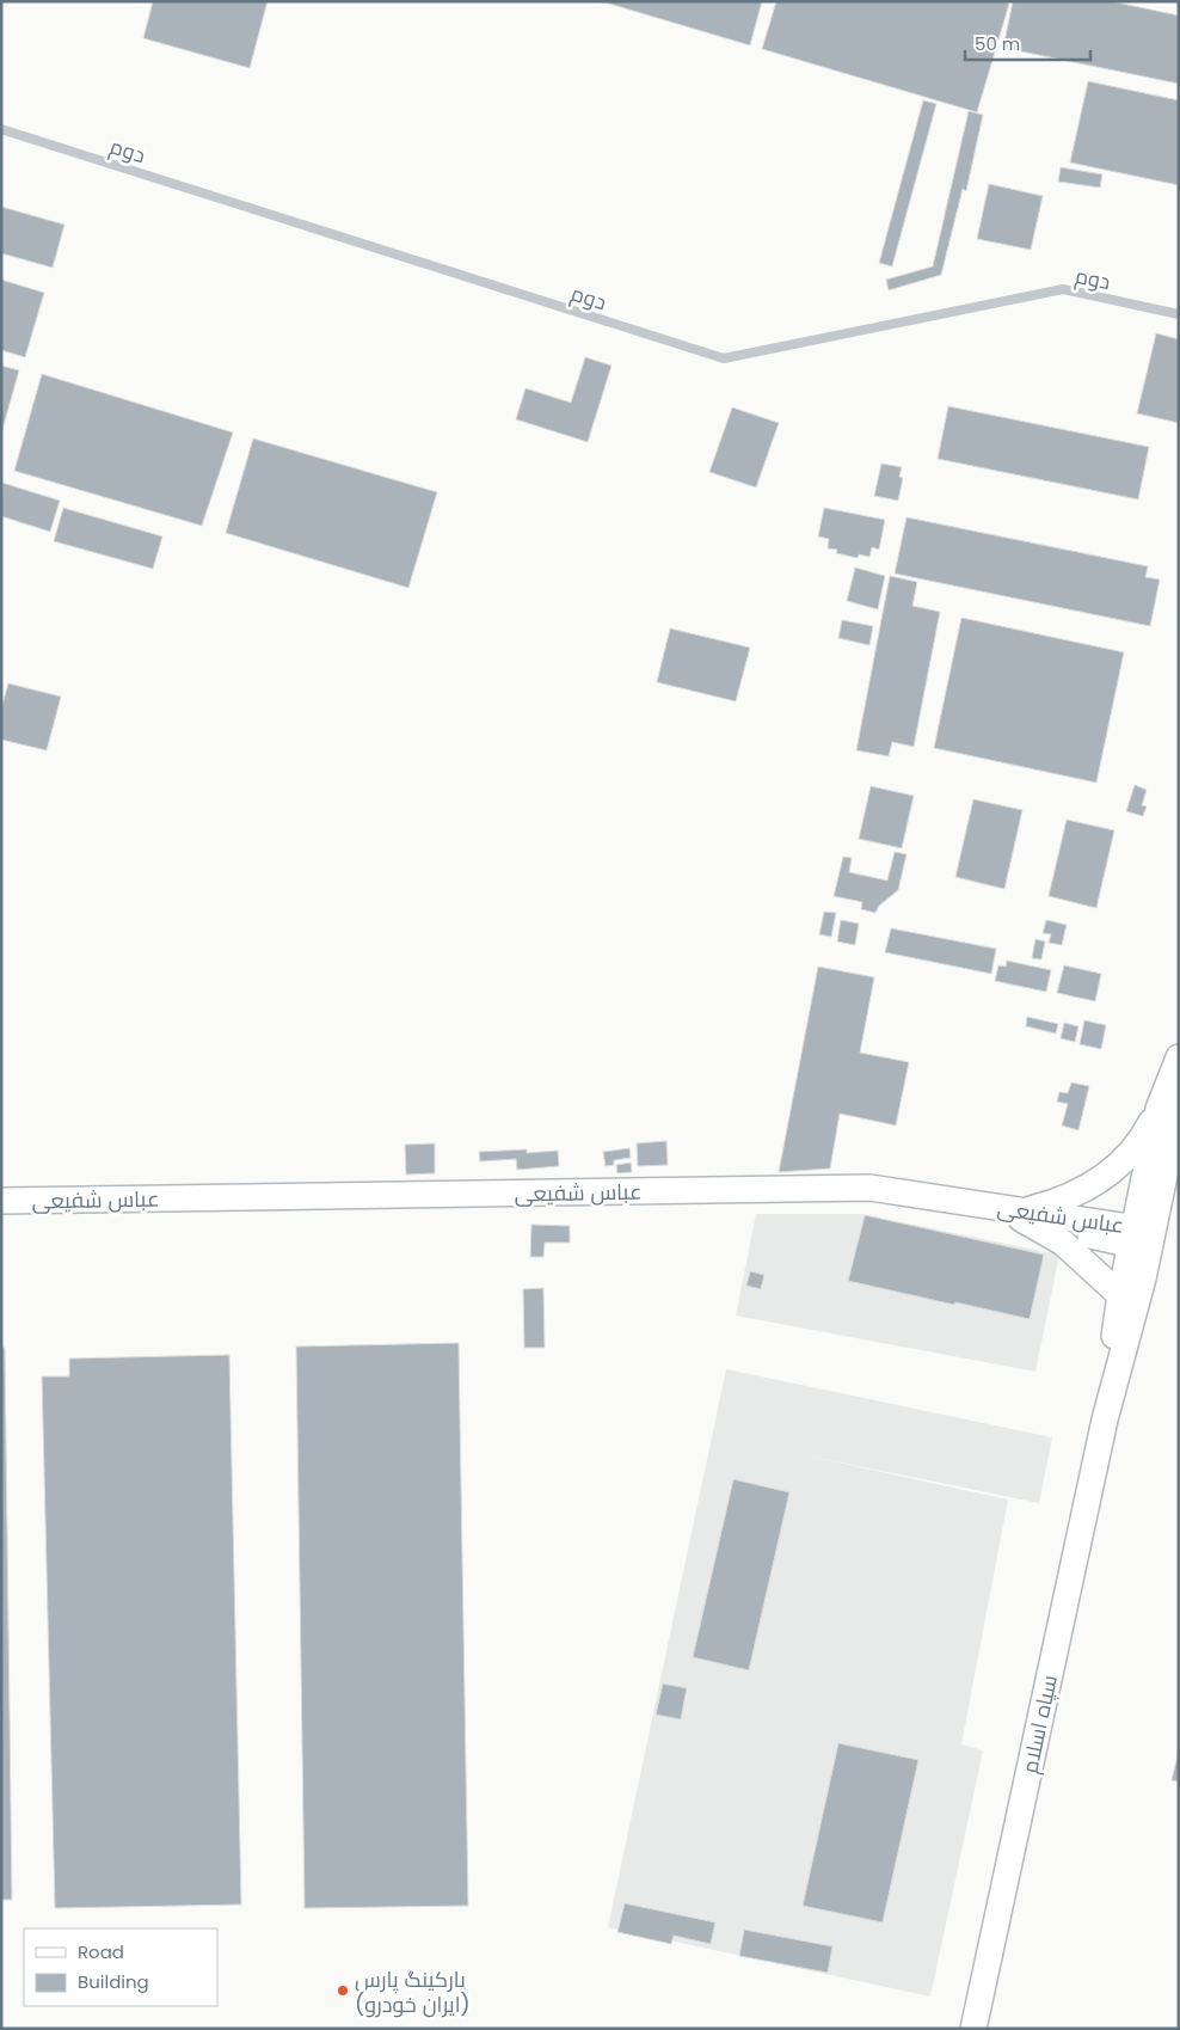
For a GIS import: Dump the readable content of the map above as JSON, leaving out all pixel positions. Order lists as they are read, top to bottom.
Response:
{
  "streets": {
    "main road": ["عباس شفیعی", "سپاه اسلام"],
    "lane": ["دوم"]
  },
  "crossings": [
    ["عباس شفیعی", "سپاه اسلام"]
  ],
  "places": ["پارکینگ پارس (ایران خودرو)"],
  "legend": ["Road", "Building"],
  "scale_bar": "50 m"
}
